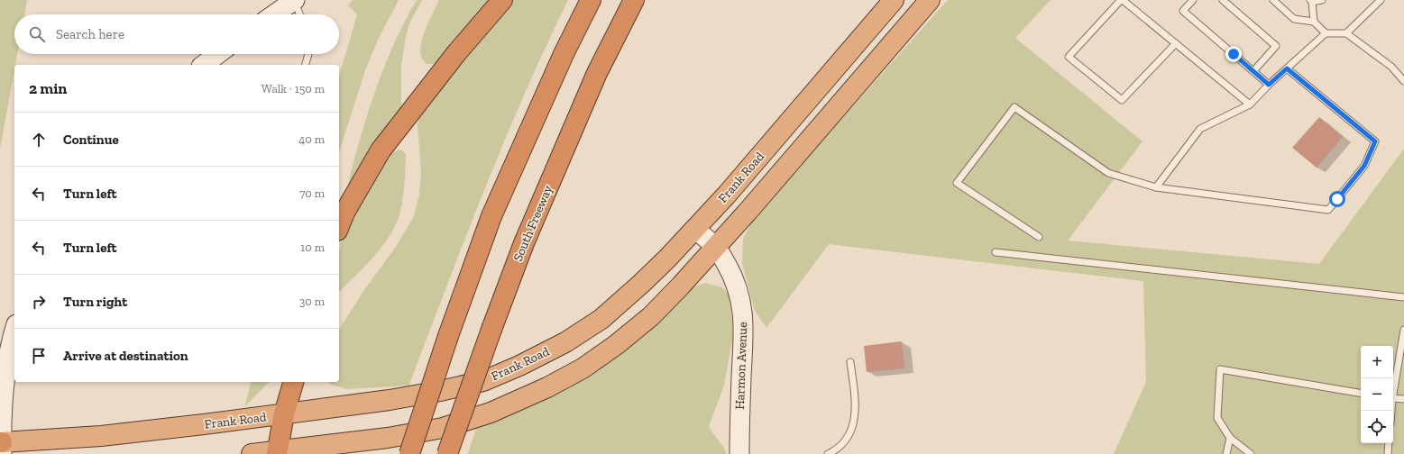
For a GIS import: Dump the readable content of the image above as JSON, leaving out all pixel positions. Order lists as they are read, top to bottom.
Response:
{
  "streets": {
    "highway": ["Frank Road", "South Freeway"],
    "main road": ["Harmon Avenue"]
  },
  "crossings": [
    ["Frank Road", "Harmon Avenue"]
  ],
  "page": {
    "search": "Search here",
    "heading": ["2 min", "Walk · 150 m"],
    "list": [
      ["Continue", "40 m"],
      ["Turn left", "70 m"],
      ["Turn left", "10 m"],
      ["Turn right", "30 m"],
      "Arrive at destination"
    ],
    "map_buttons": ["+", "−"]
  }
}
